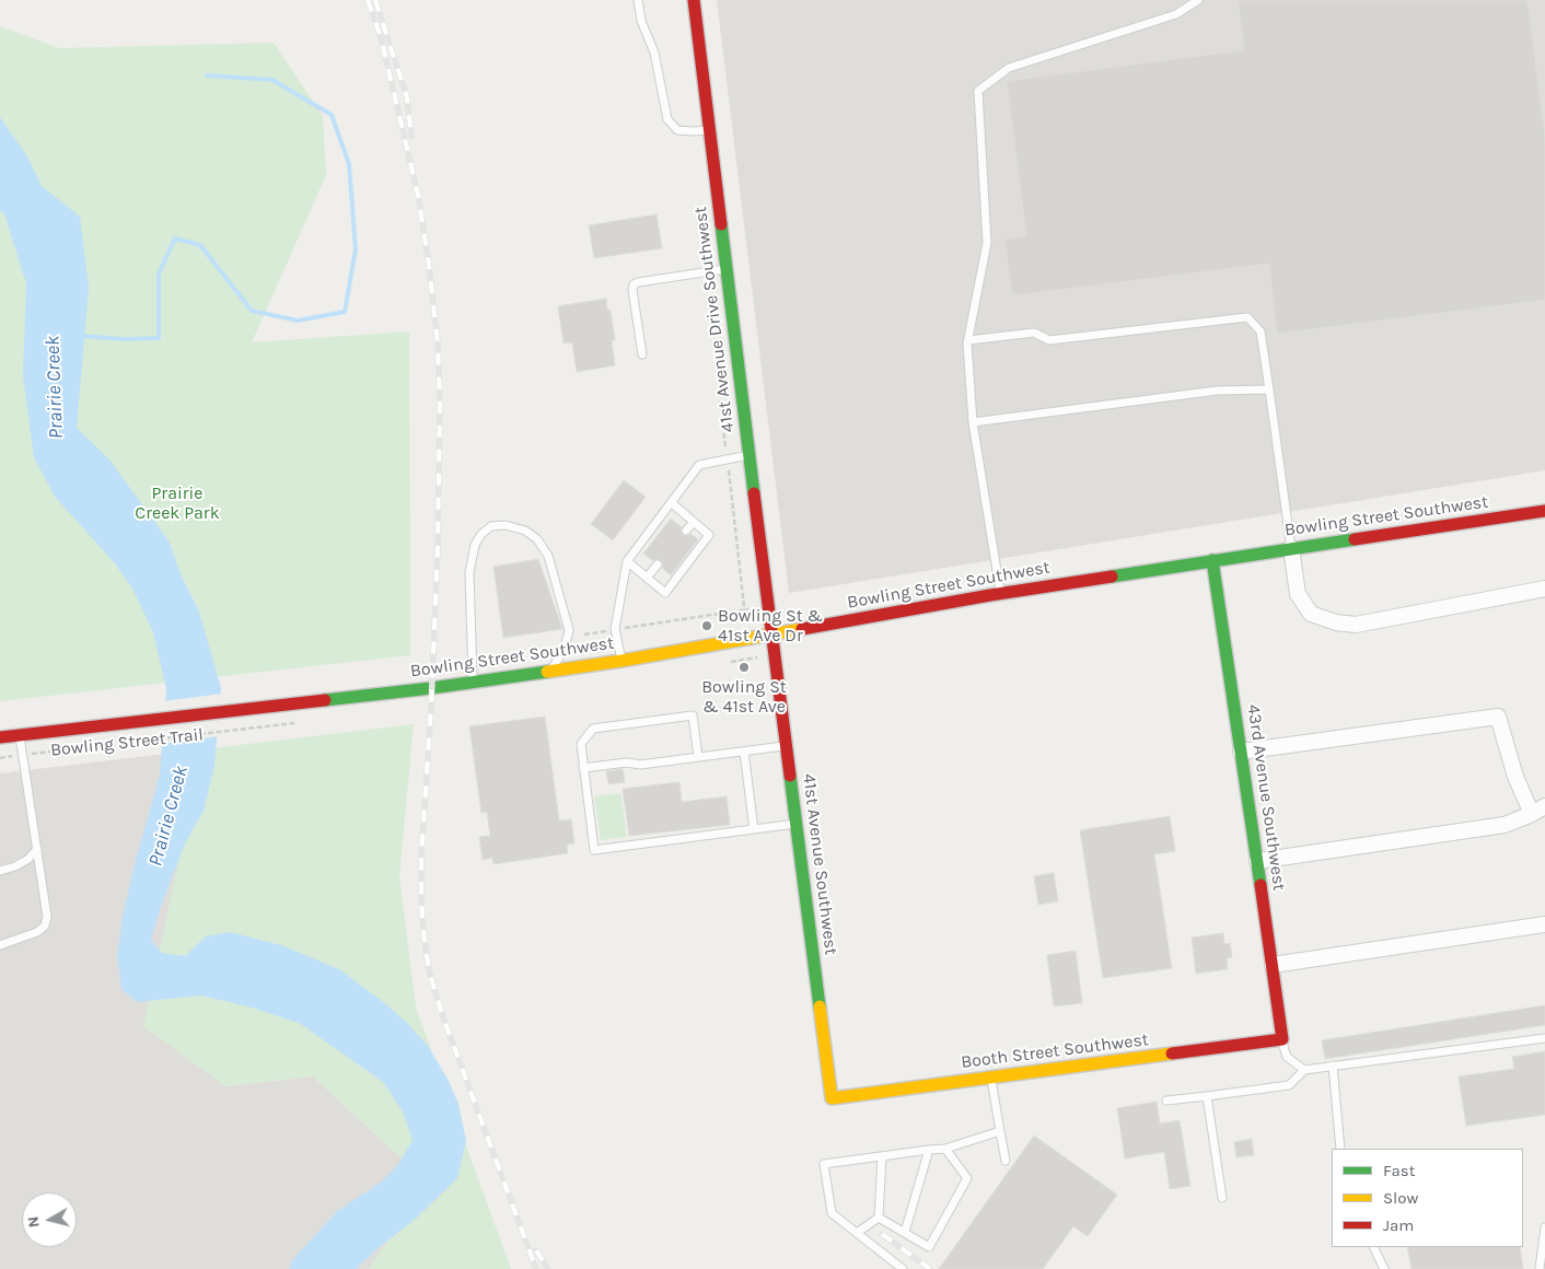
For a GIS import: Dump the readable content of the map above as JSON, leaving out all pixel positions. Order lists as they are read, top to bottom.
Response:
{
  "streets": {
    "street": [
      "41st Avenue Drive Southwest",
      "Bowling Street Southwest",
      "43rd Avenue Southwest",
      "41st Avenue Southwest",
      "Booth Street Southwest"
    ],
    "path": ["Bowling Street Trail"]
  },
  "crossings": [
    ["41st Avenue Drive Southwest", "Bowling Street Southwest"],
    ["41st Avenue Drive Southwest", "41st Avenue Southwest"],
    ["Bowling Street Southwest", "43rd Avenue Southwest"],
    ["Bowling Street Southwest", "41st Avenue Southwest"],
    ["43rd Avenue Southwest", "Booth Street Southwest"],
    ["41st Avenue Southwest", "Booth Street Southwest"]
  ],
  "water": ["Prairie Creek"],
  "parks": ["Prairie Creek Park"],
  "places": ["Bowling St & 41st Ave Dr", "Bowling St & 41st Ave"],
  "legend": ["Fast", "Slow", "Jam"],
  "north": "left"
}
